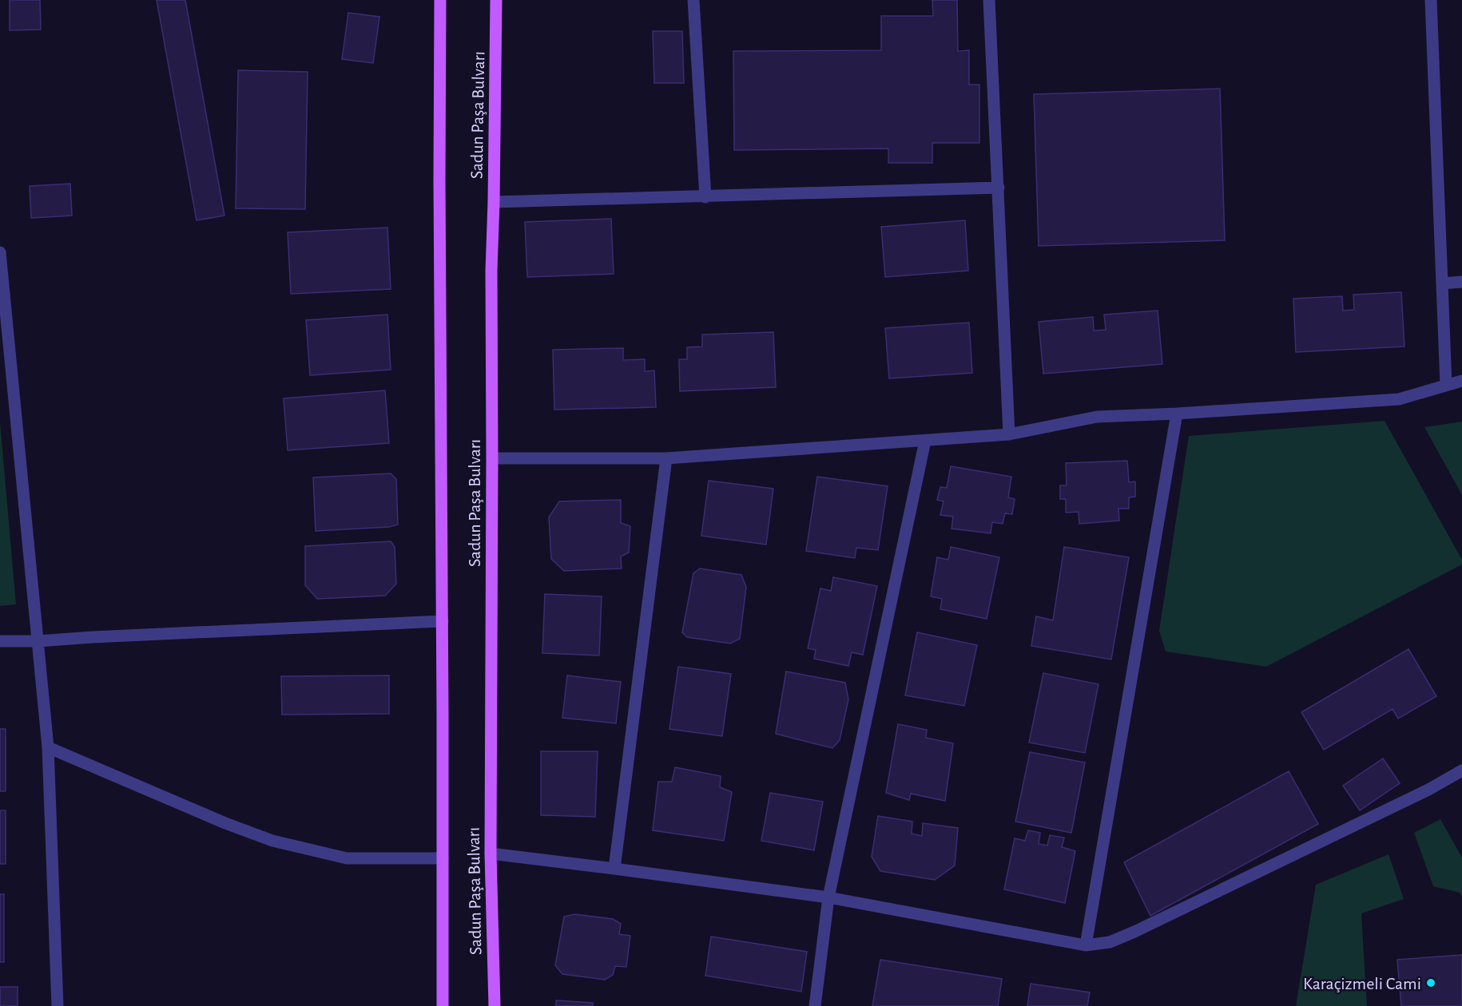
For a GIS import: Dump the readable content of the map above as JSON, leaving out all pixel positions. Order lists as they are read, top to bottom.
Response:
{
  "streets": {
    "main road": ["Sadun Paşa Bulvarı"]
  },
  "places": ["Karaçizmeli Cami"]
}
